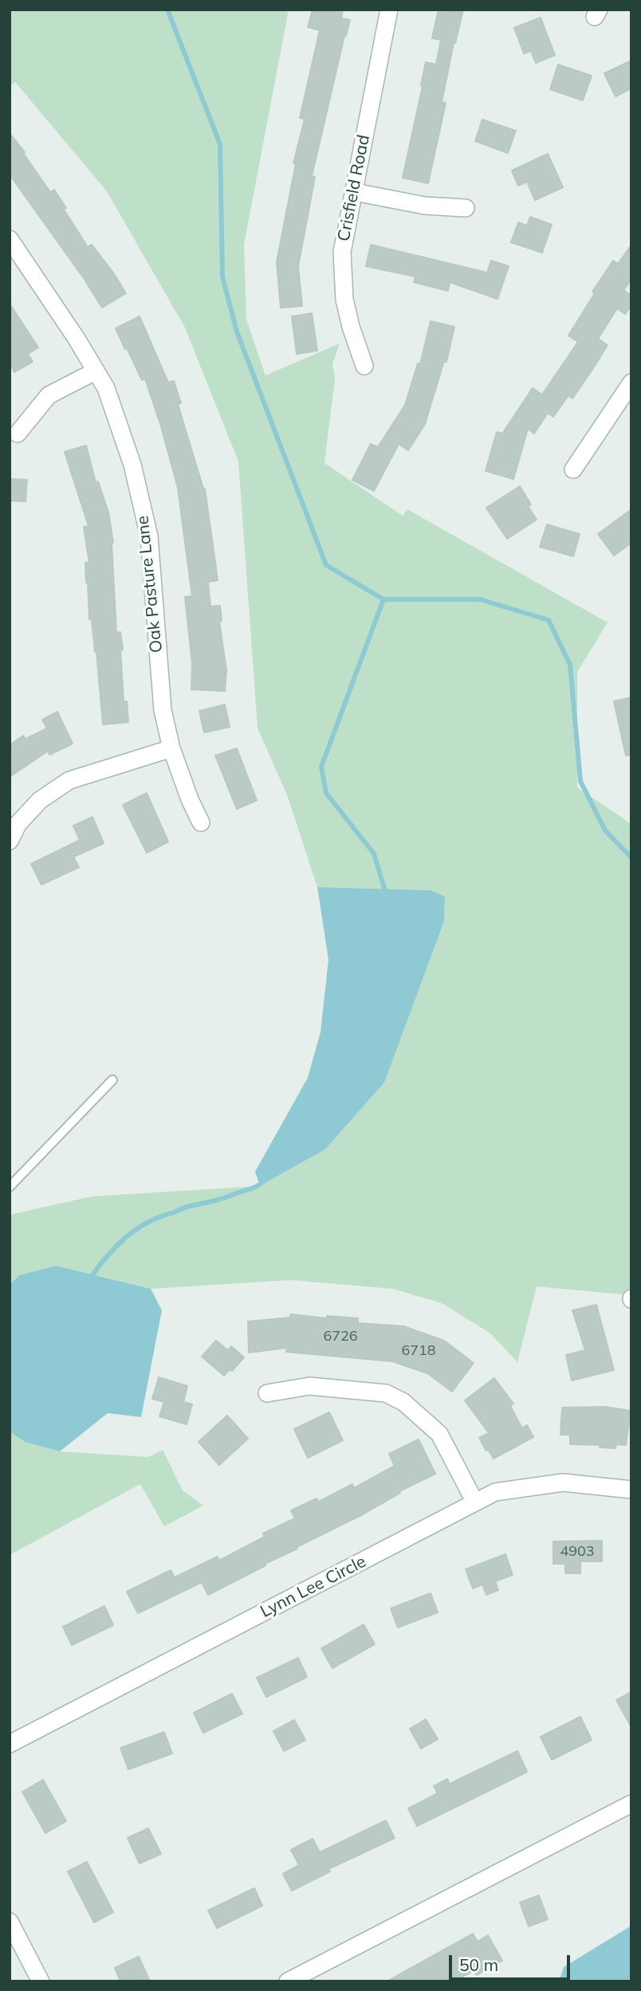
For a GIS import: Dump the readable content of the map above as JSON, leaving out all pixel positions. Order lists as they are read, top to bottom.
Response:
{
  "streets": {
    "street": ["Crisfield Road", "Oak Pasture Lane", "Lynn Lee Circle"]
  },
  "house_numbers": ["6726", "6718", "4903"],
  "scale_bar": "50 m"
}
